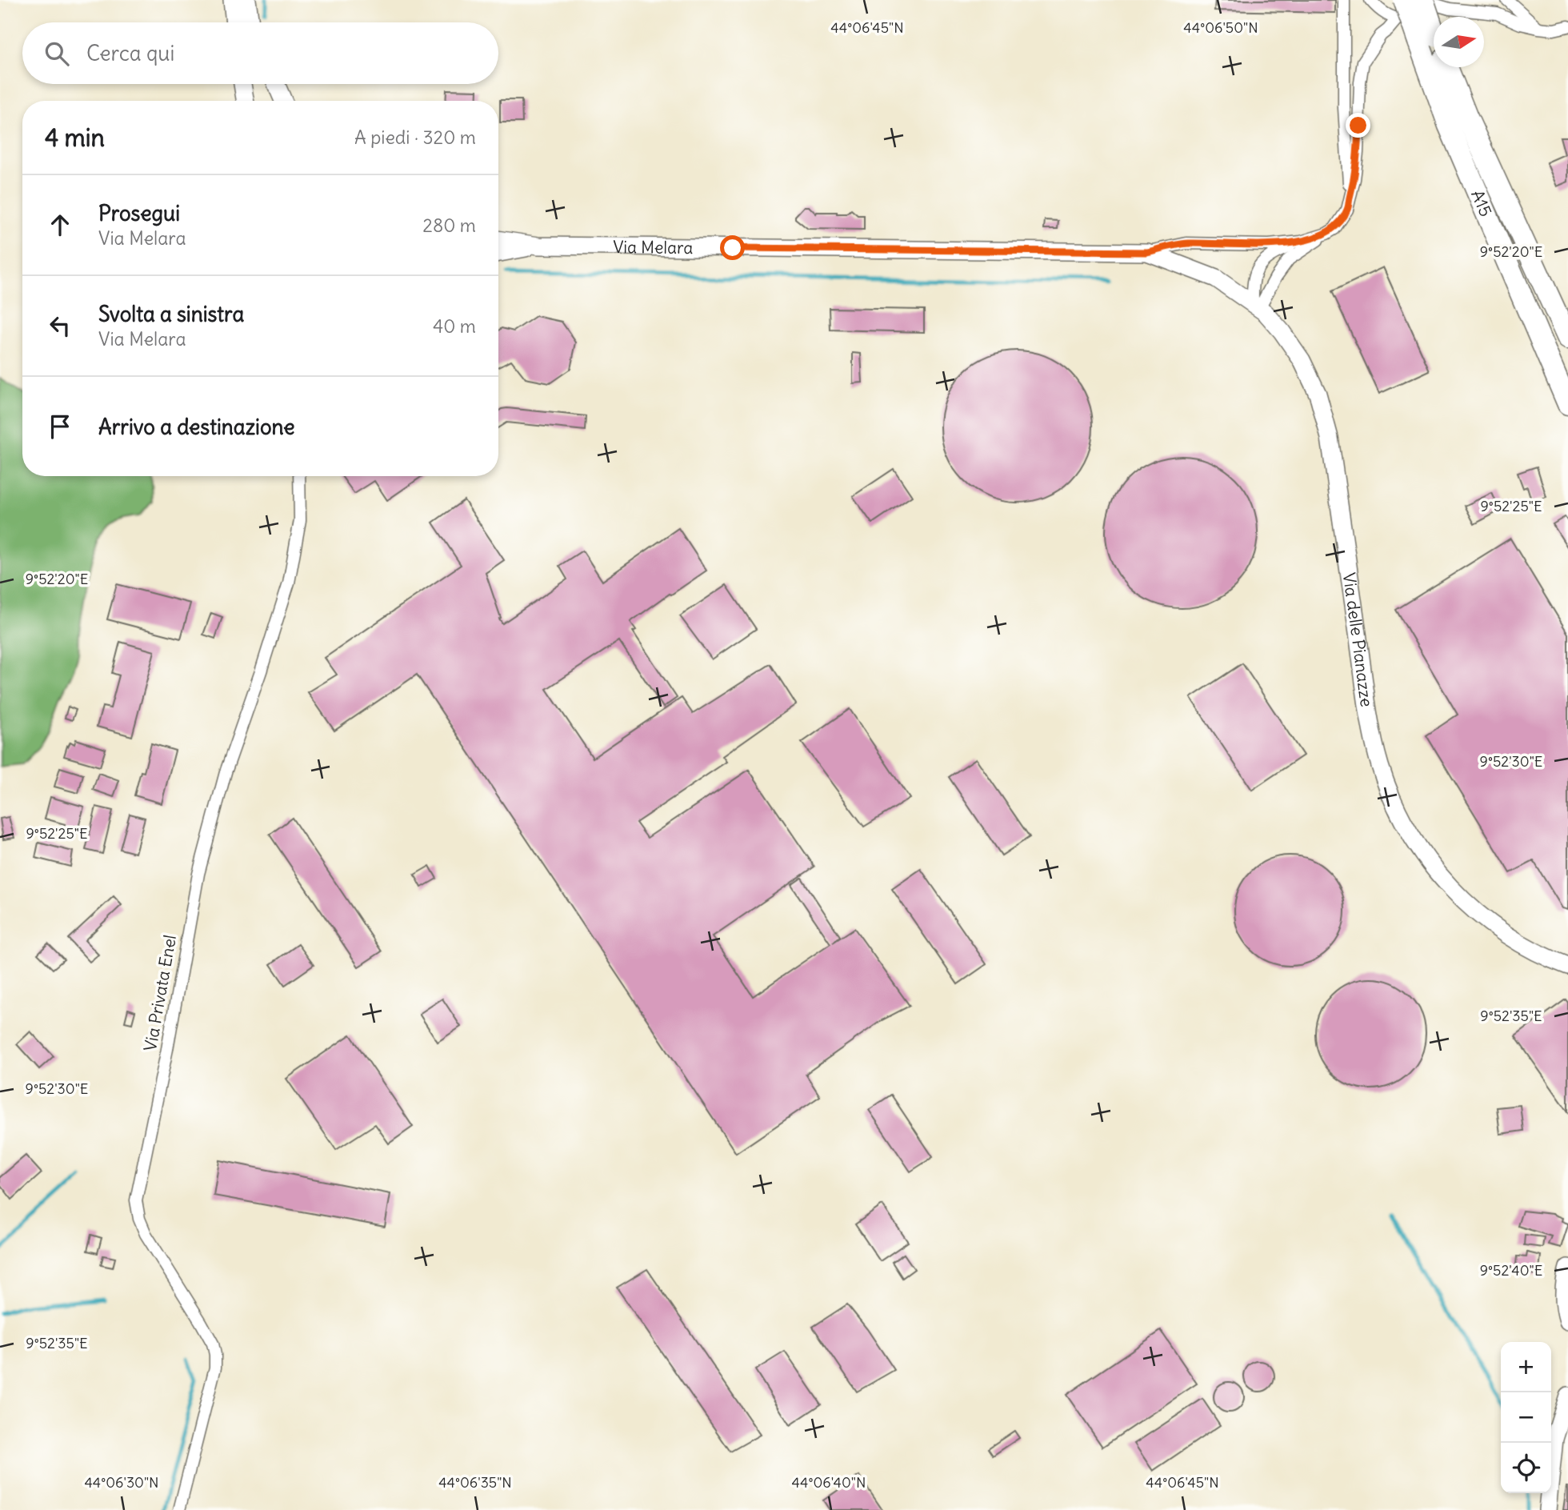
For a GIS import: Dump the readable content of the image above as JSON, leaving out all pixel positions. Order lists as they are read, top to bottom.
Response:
{
  "streets": {
    "highway": ["A15"],
    "street": ["Via Melara", "Via delle Pianazze", "Via Privata Enel"]
  },
  "crossings": [
    ["Via Melara", "Via delle Pianazze"]
  ],
  "north": "right",
  "page": {
    "search": "Cerca qui",
    "heading": ["4 min", "A piedi · 320 m"],
    "list": [
      ["Prosegui", "Via Melara", "280 m"],
      ["Svolta a sinistra", "Via Melara", "40 m"],
      "Arrivo a destinazione"
    ],
    "map_buttons": ["+", "−"]
  },
  "coordinates": [
    "44°06'45\"N",
    "44°06'50\"N",
    "9°52'20\"E",
    "9°52'25\"E",
    "9°52'30\"E",
    "9°52'35\"E",
    "9°52'40\"E",
    "44°06'30\"N",
    "44°06'35\"N",
    "44°06'40\"N"
  ]
}
